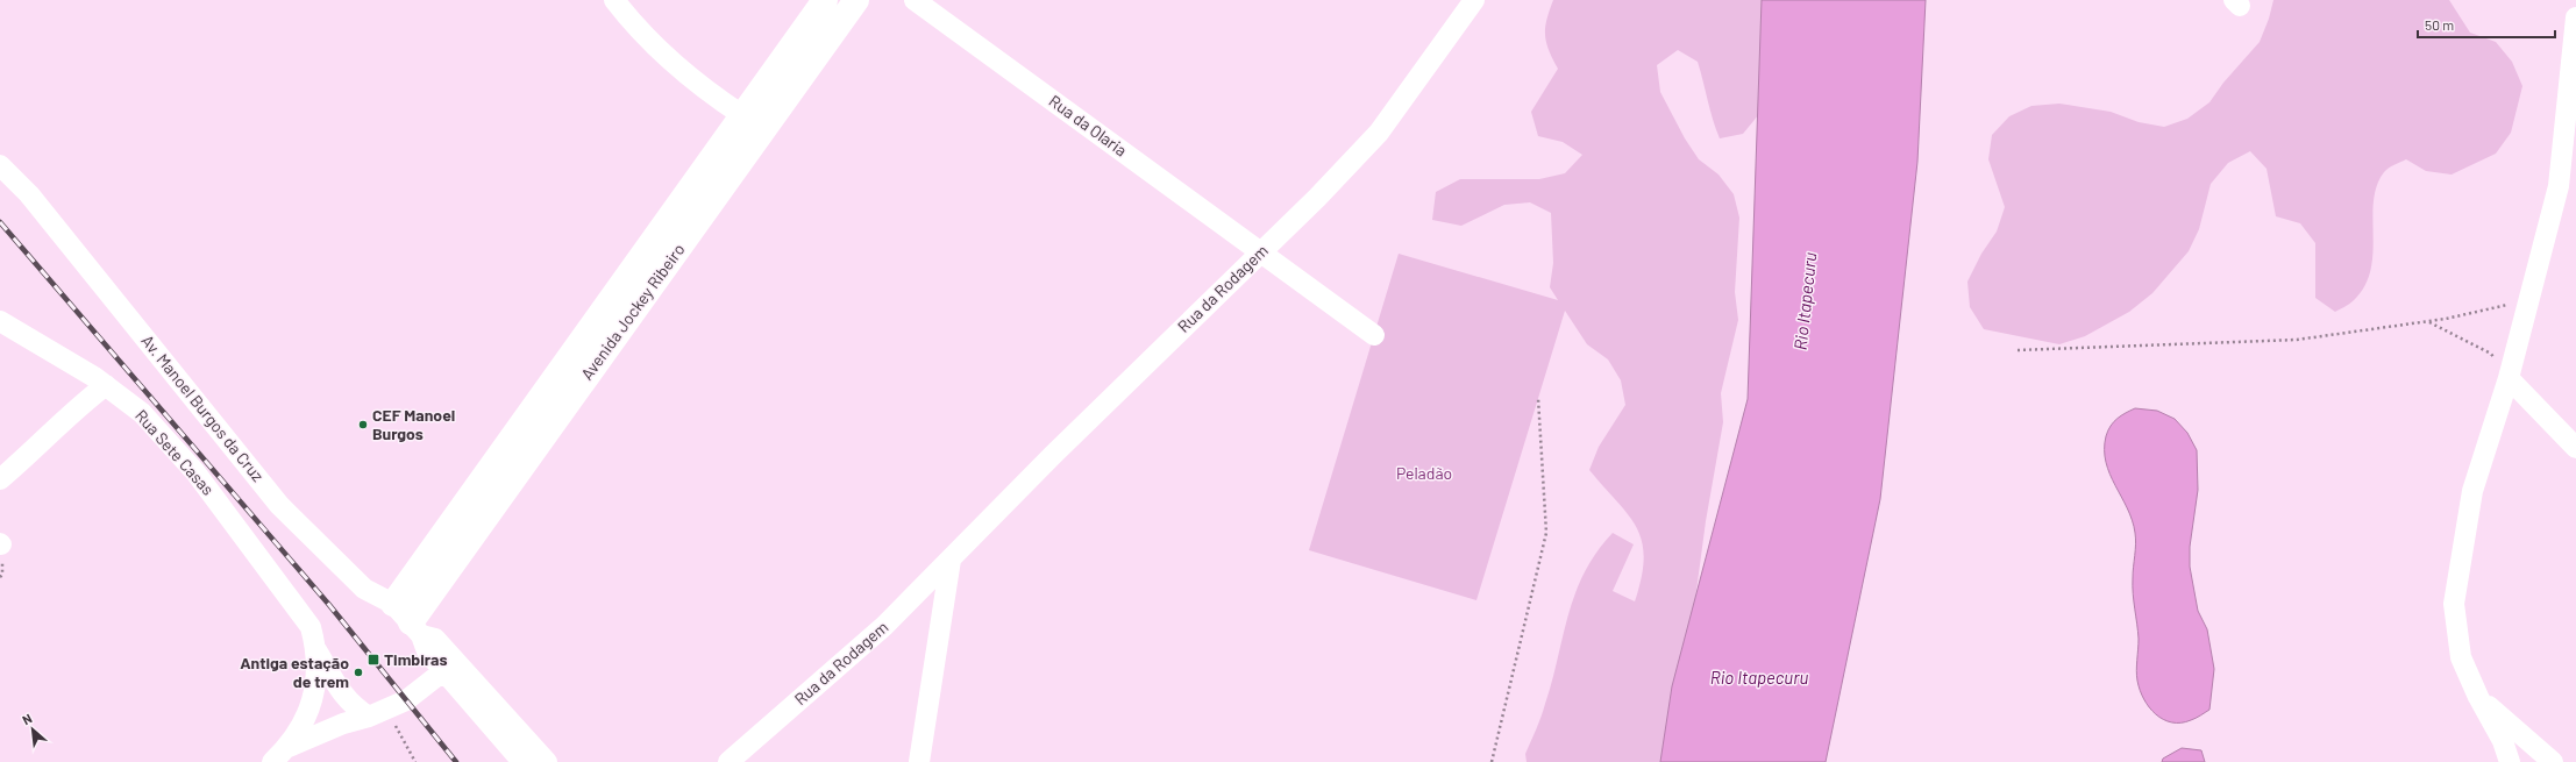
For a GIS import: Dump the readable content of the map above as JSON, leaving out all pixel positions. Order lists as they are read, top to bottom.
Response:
{
  "streets": {
    "street": [
      "Rua da Olaria",
      "Rua da Rodagem",
      "Avenida Jockey Ribeiro",
      "Av. Manoel Burgos da Cruz",
      "Rua Sete Casas"
    ]
  },
  "crossings": [
    ["Rua da Olaria", "Rua da Rodagem"],
    ["Avenida Jockey Ribeiro", "Av. Manoel Burgos da Cruz"]
  ],
  "water": ["Rio Itapecuru"],
  "parks": ["Peladão"],
  "places": {
    "other": ["CEF Manoel Burgos", "Antiga estação de trem"],
    "transit": ["Timbiras"]
  },
  "scale_bar": "50 m",
  "north": "top left"
}
